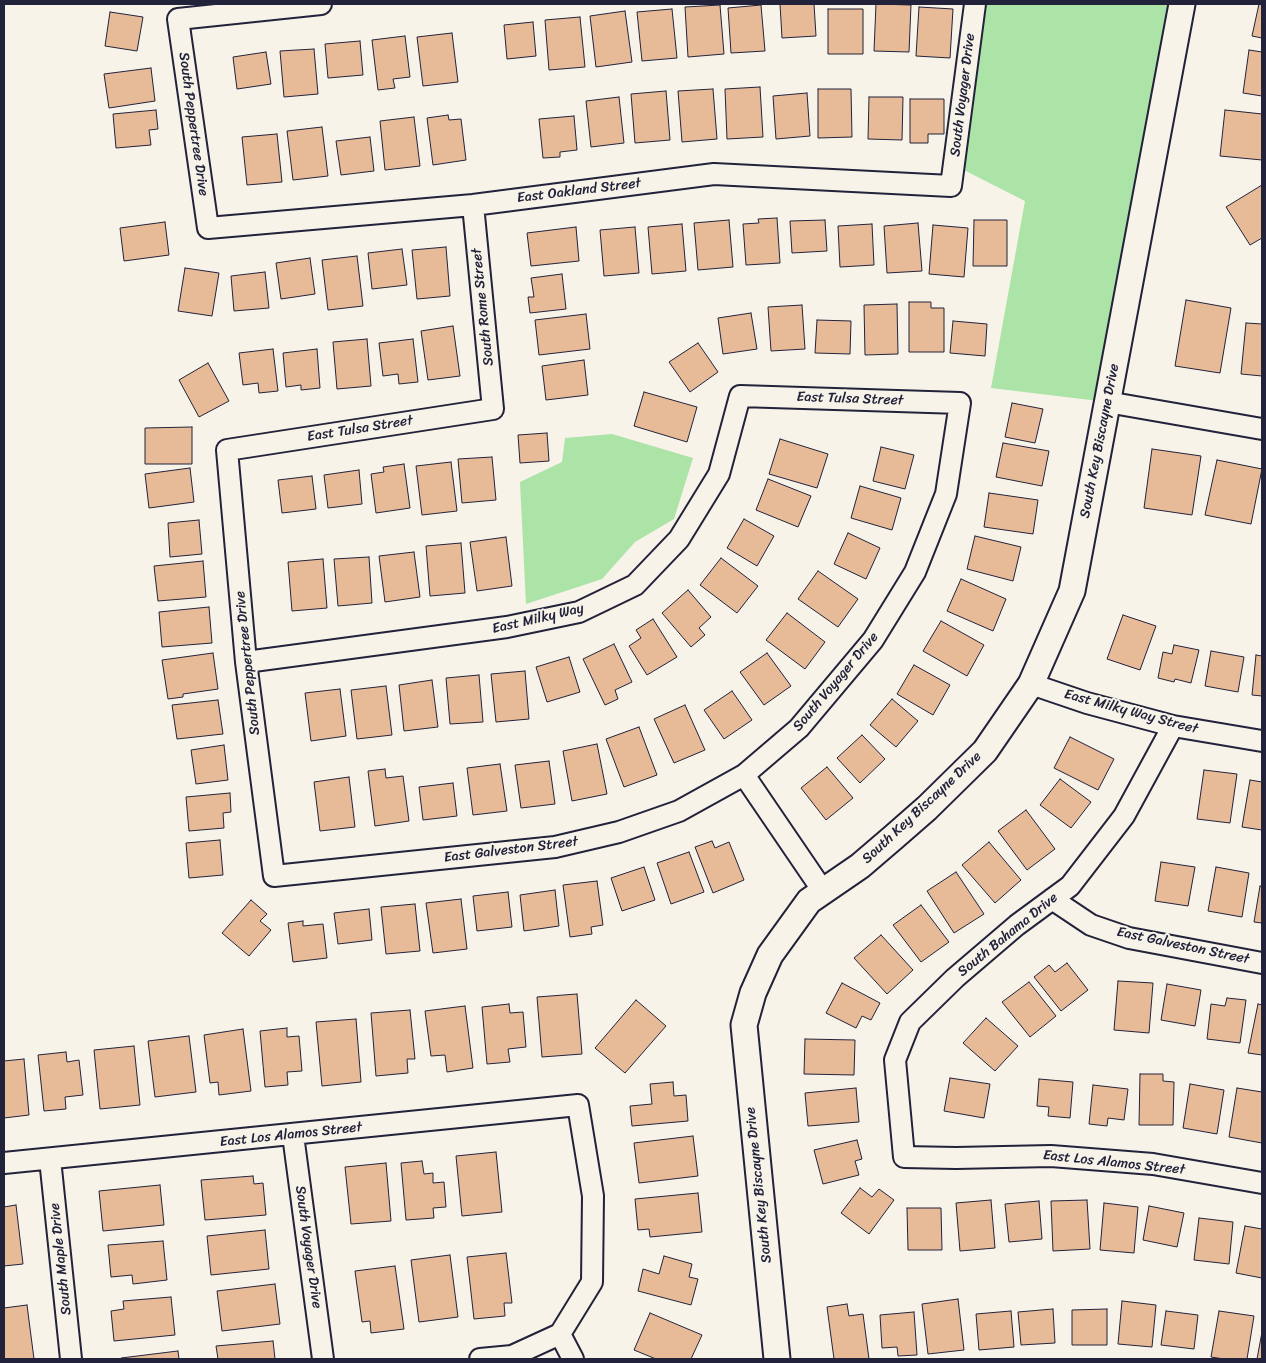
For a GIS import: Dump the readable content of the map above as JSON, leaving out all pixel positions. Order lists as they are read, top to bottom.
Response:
{
  "streets": {
    "street": [
      "South Voyager Drive",
      "South Peppertree Drive",
      "East Oakland Street",
      "South Rome Street",
      "East Tulsa Street",
      "South Key Biscayne Drive",
      "East Milky Way",
      "East Milky Way Street",
      "East Galveston Street",
      "South Bahama Drive",
      "East Los Alamos Street",
      "South Maple Drive"
    ]
  },
  "crossings": [
    ["South Voyager Drive", "East Oakland Street"],
    ["South Voyager Drive", "East Tulsa Street"],
    ["South Voyager Drive", "East Galveston Street"],
    ["South Voyager Drive", "East Los Alamos Street"],
    ["South Peppertree Drive", "East Oakland Street"],
    ["South Peppertree Drive", "East Tulsa Street"],
    ["South Peppertree Drive", "East Milky Way"],
    ["South Peppertree Drive", "East Galveston Street"],
    ["East Oakland Street", "South Rome Street"],
    ["South Rome Street", "East Tulsa Street"],
    ["East Tulsa Street", "East Milky Way"],
    ["South Key Biscayne Drive", "East Milky Way Street"],
    ["East Milky Way Street", "South Bahama Drive"],
    ["East Galveston Street", "South Bahama Drive"],
    ["South Bahama Drive", "East Los Alamos Street"],
    ["East Los Alamos Street", "South Maple Drive"]
  ]
}
